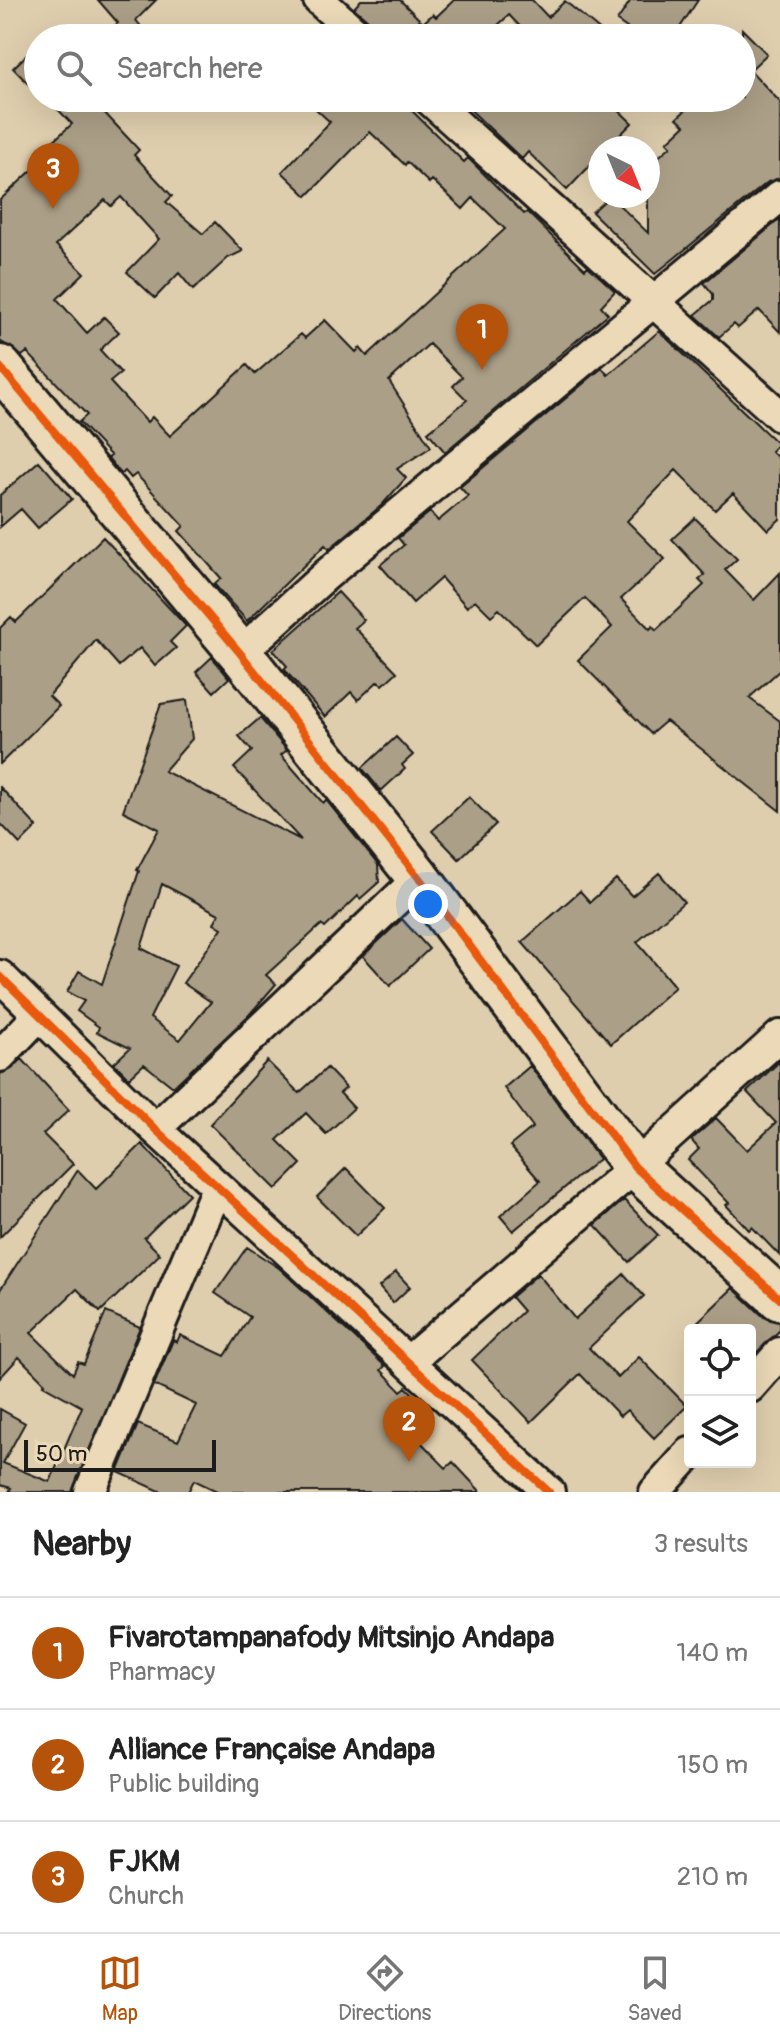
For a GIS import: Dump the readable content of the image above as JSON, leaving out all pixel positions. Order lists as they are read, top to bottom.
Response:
{
  "scale_bar": "50 m",
  "north": "bottom right",
  "page": {
    "search": "Search here",
    "pins": ["3", "1", "2"],
    "scale": "50 m",
    "heading": ["Nearby", "3 results"],
    "list": [
      {
        "mark": "1",
        "name": "Fivarotampanafody Mitsinjo Andapa",
        "note": "Pharmacy",
        "value": "140 m"
      },
      {
        "mark": "2",
        "name": "Alliance Française Andapa",
        "note": "Public building",
        "value": "150 m"
      },
      {
        "mark": "3",
        "name": "FJKM",
        "note": "Church",
        "value": "210 m"
      }
    ],
    "nav": ["Map", "Directions", "Saved"]
  }
}
